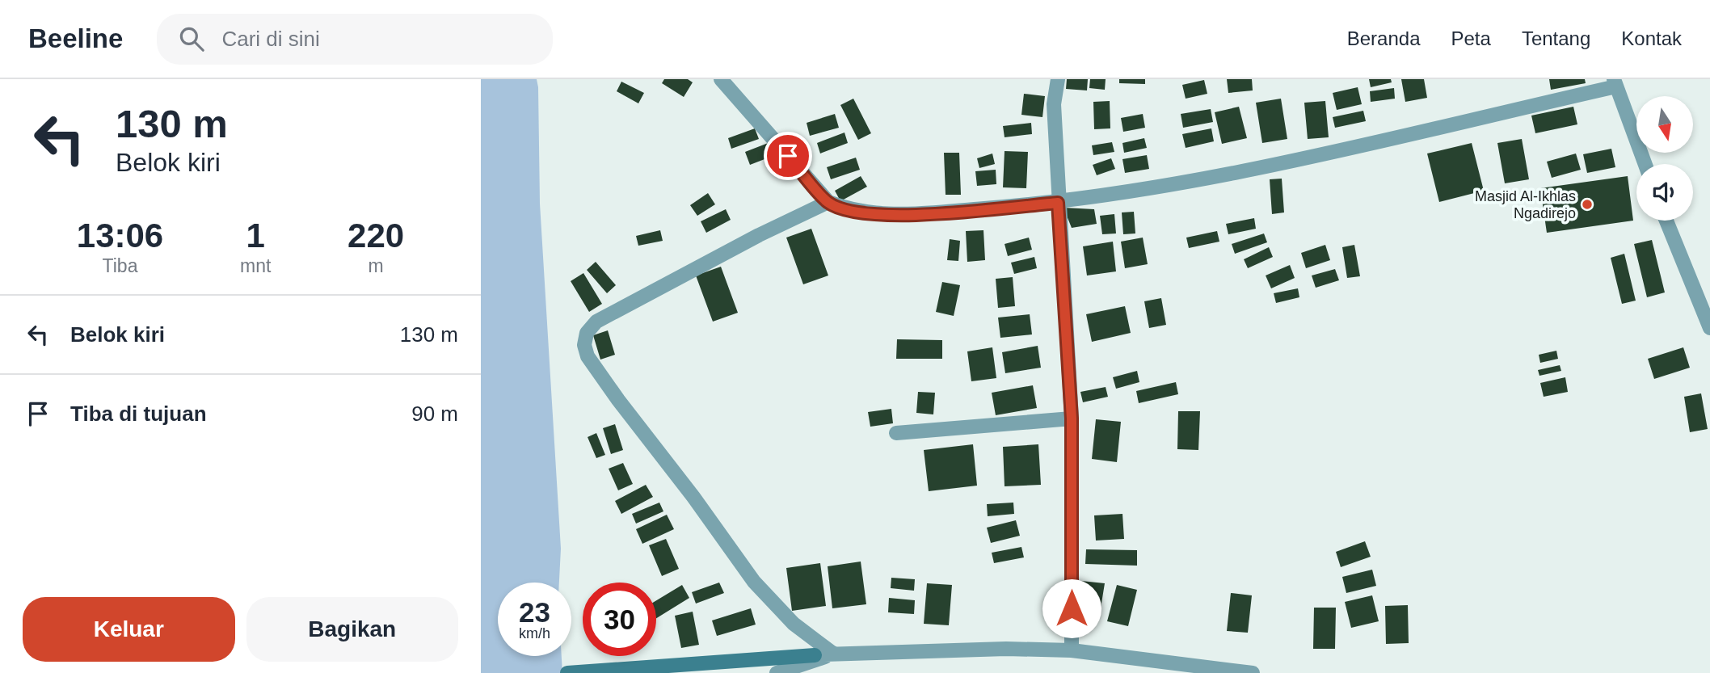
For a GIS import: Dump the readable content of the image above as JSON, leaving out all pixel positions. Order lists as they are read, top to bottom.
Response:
{
  "places": ["Masjid Al-Ikhlas Ngadirejo"],
  "north": "bottom",
  "page": {
    "header": "Beeline",
    "search": "Cari di sini",
    "nav": [
      "Beranda",
      "Peta",
      "Tentang",
      "Kontak"
    ],
    "turn": ["130 m", "Belok kiri"],
    "eta": [
      "13:06",
      "Tiba",
      "1",
      "mnt",
      "220",
      "m"
    ],
    "list": [
      {
        "name": "Belok kiri",
        "value": "130 m"
      },
      {
        "name": "Tiba di tujuan",
        "value": "90 m"
      }
    ],
    "speed": "23 km/h",
    "limit": "30",
    "buttons": ["Keluar", "Bagikan"]
  }
}
